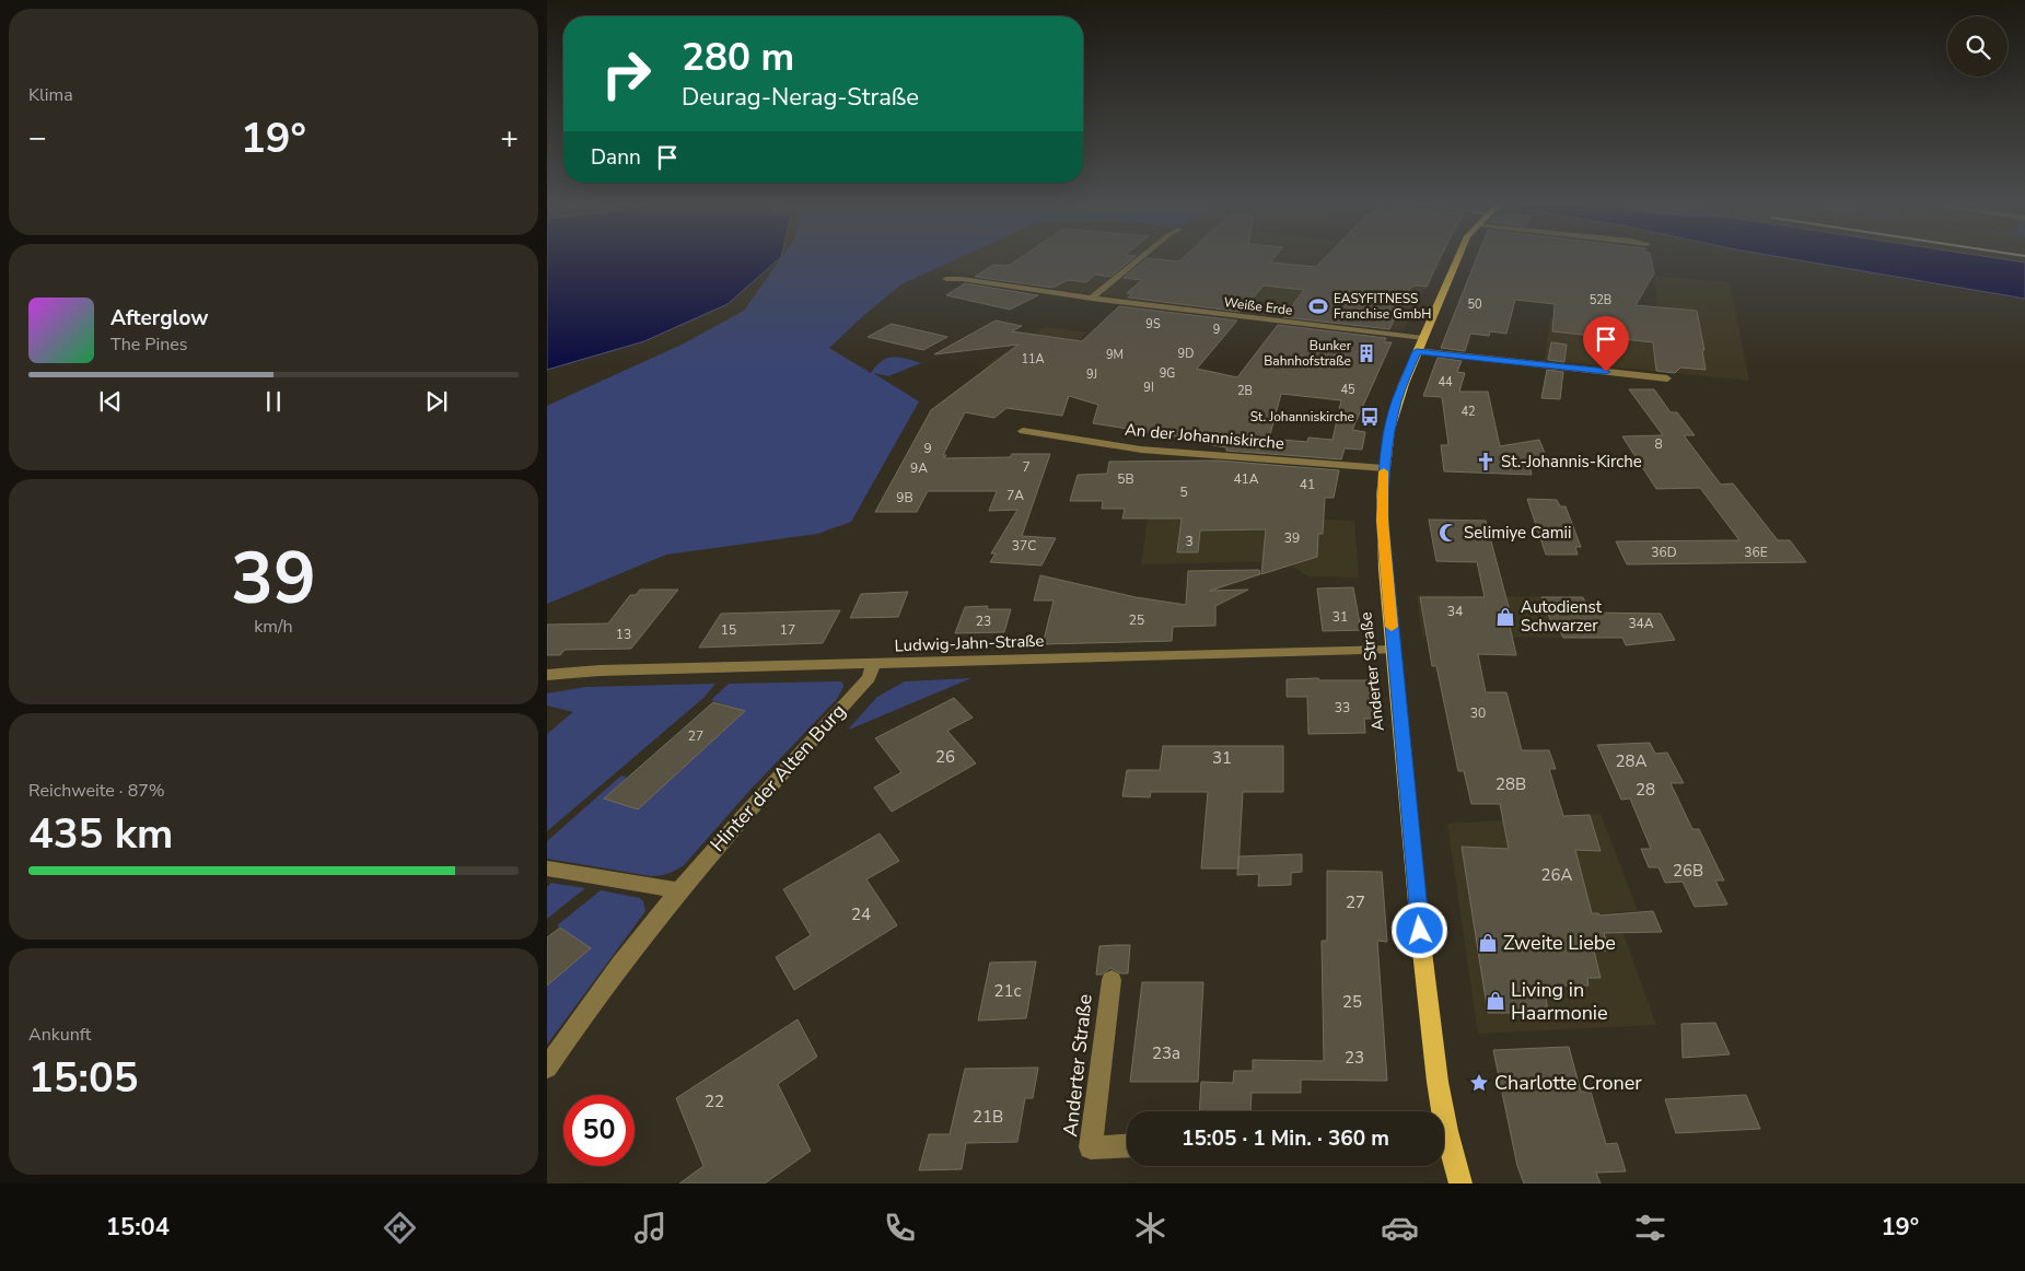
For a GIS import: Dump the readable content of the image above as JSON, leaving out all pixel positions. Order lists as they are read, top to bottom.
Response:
{
  "streets": {
    "main road": ["Anderter Straße"],
    "street": [
      "Weiße Erde",
      "An der Johanniskirche",
      "Ludwig-Jahn-Straße",
      "Hinter der Alten Burg"
    ]
  },
  "crossings": [
    ["Weiße Erde", "Anderter Straße"],
    ["An der Johanniskirche", "Anderter Straße"],
    ["Ludwig-Jahn-Straße", "Anderter Straße"],
    ["Ludwig-Jahn-Straße", "Hinter der Alten Burg"]
  ],
  "places": {
    "sports": ["EASYFITNESS Franchise GmbH"],
    "building": ["Bunker Bahnhofstraße"],
    "bus stop": ["St. Johanniskirche"],
    "church": ["St.-Johannis-Kirche"],
    "mosque": ["Selimiye Camii"],
    "shop": ["Autodienst Schwarzer", "Zweite Liebe", "Living in Haarmonie"],
    "place": ["Charlotte Croner"]
  },
  "house_numbers": [
    "52B",
    "50",
    "9S",
    "9",
    "9D",
    "9M",
    "11A",
    "9G",
    "9J",
    "44",
    "9I",
    "45",
    "2B",
    "42",
    "8",
    "9",
    "7",
    "9A",
    "5B",
    "41A",
    "41",
    "5",
    "7A",
    "9B",
    "39",
    "3",
    "37C",
    "36D",
    "36E",
    "34",
    "31",
    "25",
    "23",
    "34A",
    "15",
    "17",
    "13",
    "33",
    "30",
    "27",
    "26",
    "31",
    "28A",
    "28B",
    "28",
    "26B",
    "26A",
    "27",
    "24",
    "21c",
    "25",
    "23a",
    "23",
    "22",
    "21B"
  ],
  "page": {
    "tile": [
      "Klima",
      ["39", "km/h"],
      ["Reichweite · 87%", "435 km"],
      ["Ankunft", "15:05"]
    ],
    "turn": ["280 m", "Deurag-Nerag-Straße"],
    "heat": ["−", "19°", "+"],
    "then": "Dann",
    "song": ["Afterglow", "The Pines"],
    "limit": "50",
    "trip": "15:05 · 1 Min. · 360 m",
    "tabs": ["15:04", "19°"]
  }
}
